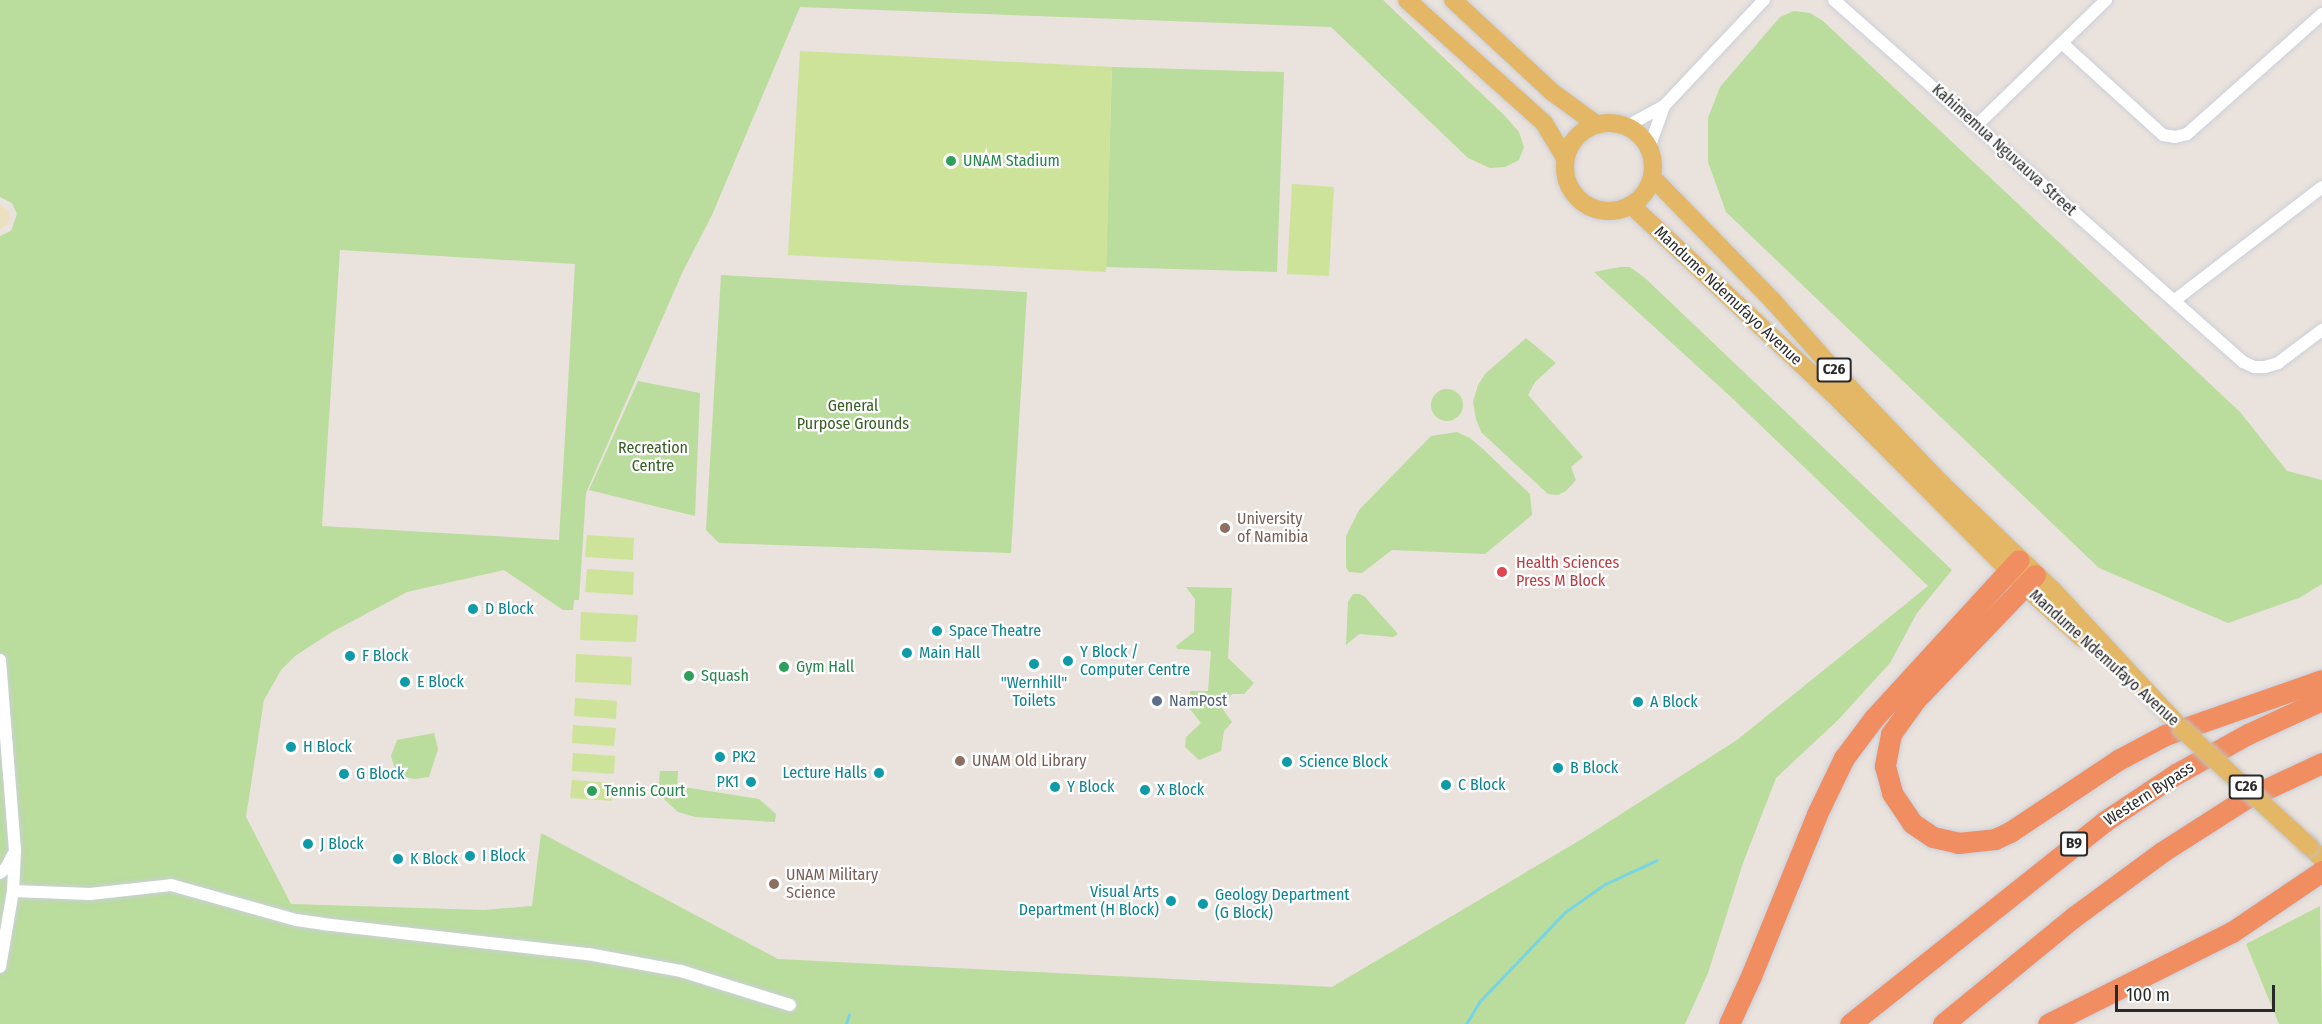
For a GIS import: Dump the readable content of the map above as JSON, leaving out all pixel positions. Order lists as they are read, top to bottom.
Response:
{
  "streets": {
    "highway": ["Western Bypass", "B9"],
    "main road": ["Mandume Ndemufayo Avenue", "C26"],
    "street": ["Kahimemua Nguvauva Street"]
  },
  "crossings": [
    ["Mandume Ndemufayo Avenue", "C26"]
  ],
  "parks": ["General Purpose Grounds", "Recreation Centre"],
  "places": [
    "UNAM Stadium",
    "University of Namibia",
    "Health Sciences Press M Block",
    "D Block",
    "Space Theatre",
    "Main Hall",
    "F Block",
    "Y Block / Computer Centre",
    "\"Wernhill\" Toilets",
    "Gym Hall",
    "Squash",
    "E Block",
    "NamPost",
    "A Block",
    "H Block",
    "PK2",
    "UNAM Old Library",
    "Science Block",
    "B Block",
    "Lecture Halls",
    "G Block",
    "PK1",
    "C Block",
    "Y Block",
    "X Block",
    "Tennis Court",
    "J Block",
    "I Block",
    "K Block",
    "UNAM Military Science",
    "Visual Arts Department (H Block)",
    "Geology Department (G Block)"
  ],
  "scale_bar": "100 m"
}
